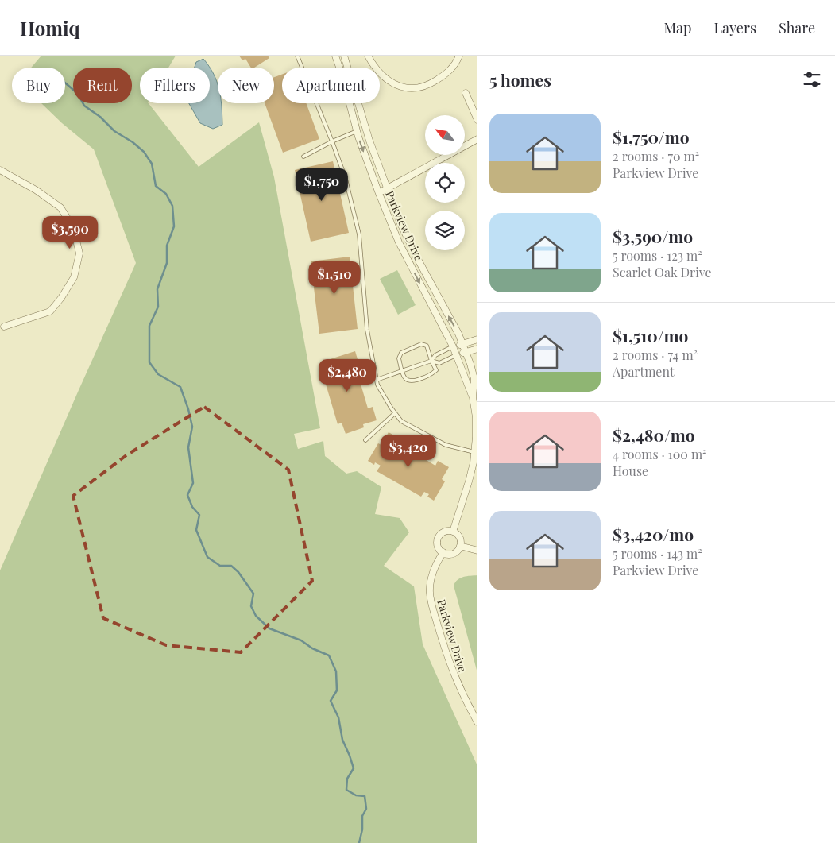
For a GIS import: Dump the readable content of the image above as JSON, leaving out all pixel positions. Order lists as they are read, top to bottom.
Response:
{
  "streets": {
    "street": ["Parkview Drive"]
  },
  "north": "top left",
  "page": {
    "header": "Homiq",
    "nav": ["Map", "Layers", "Share"],
    "heading": "5 homes",
    "chip": [
      "Buy",
      "Rent",
      "Filters",
      "New",
      "Apartment"
    ],
    "list": [
      {
        "name": "$1,750/mo",
        "note": "2 rooms · 70 m² · Parkview Drive"
      },
      {
        "name": "$3,590/mo",
        "note": "5 rooms · 123 m² · Scarlet Oak Drive"
      },
      {
        "name": "$1,510/mo",
        "note": "2 rooms · 74 m² · Apartment"
      },
      {
        "name": "$2,480/mo",
        "note": "4 rooms · 100 m² · House"
      },
      {
        "name": "$3,420/mo",
        "note": "5 rooms · 143 m² · Parkview Drive"
      }
    ],
    "price": [
      "$1,750",
      "$3,590",
      "$1,510",
      "$2,480",
      "$3,420"
    ]
  }
}
